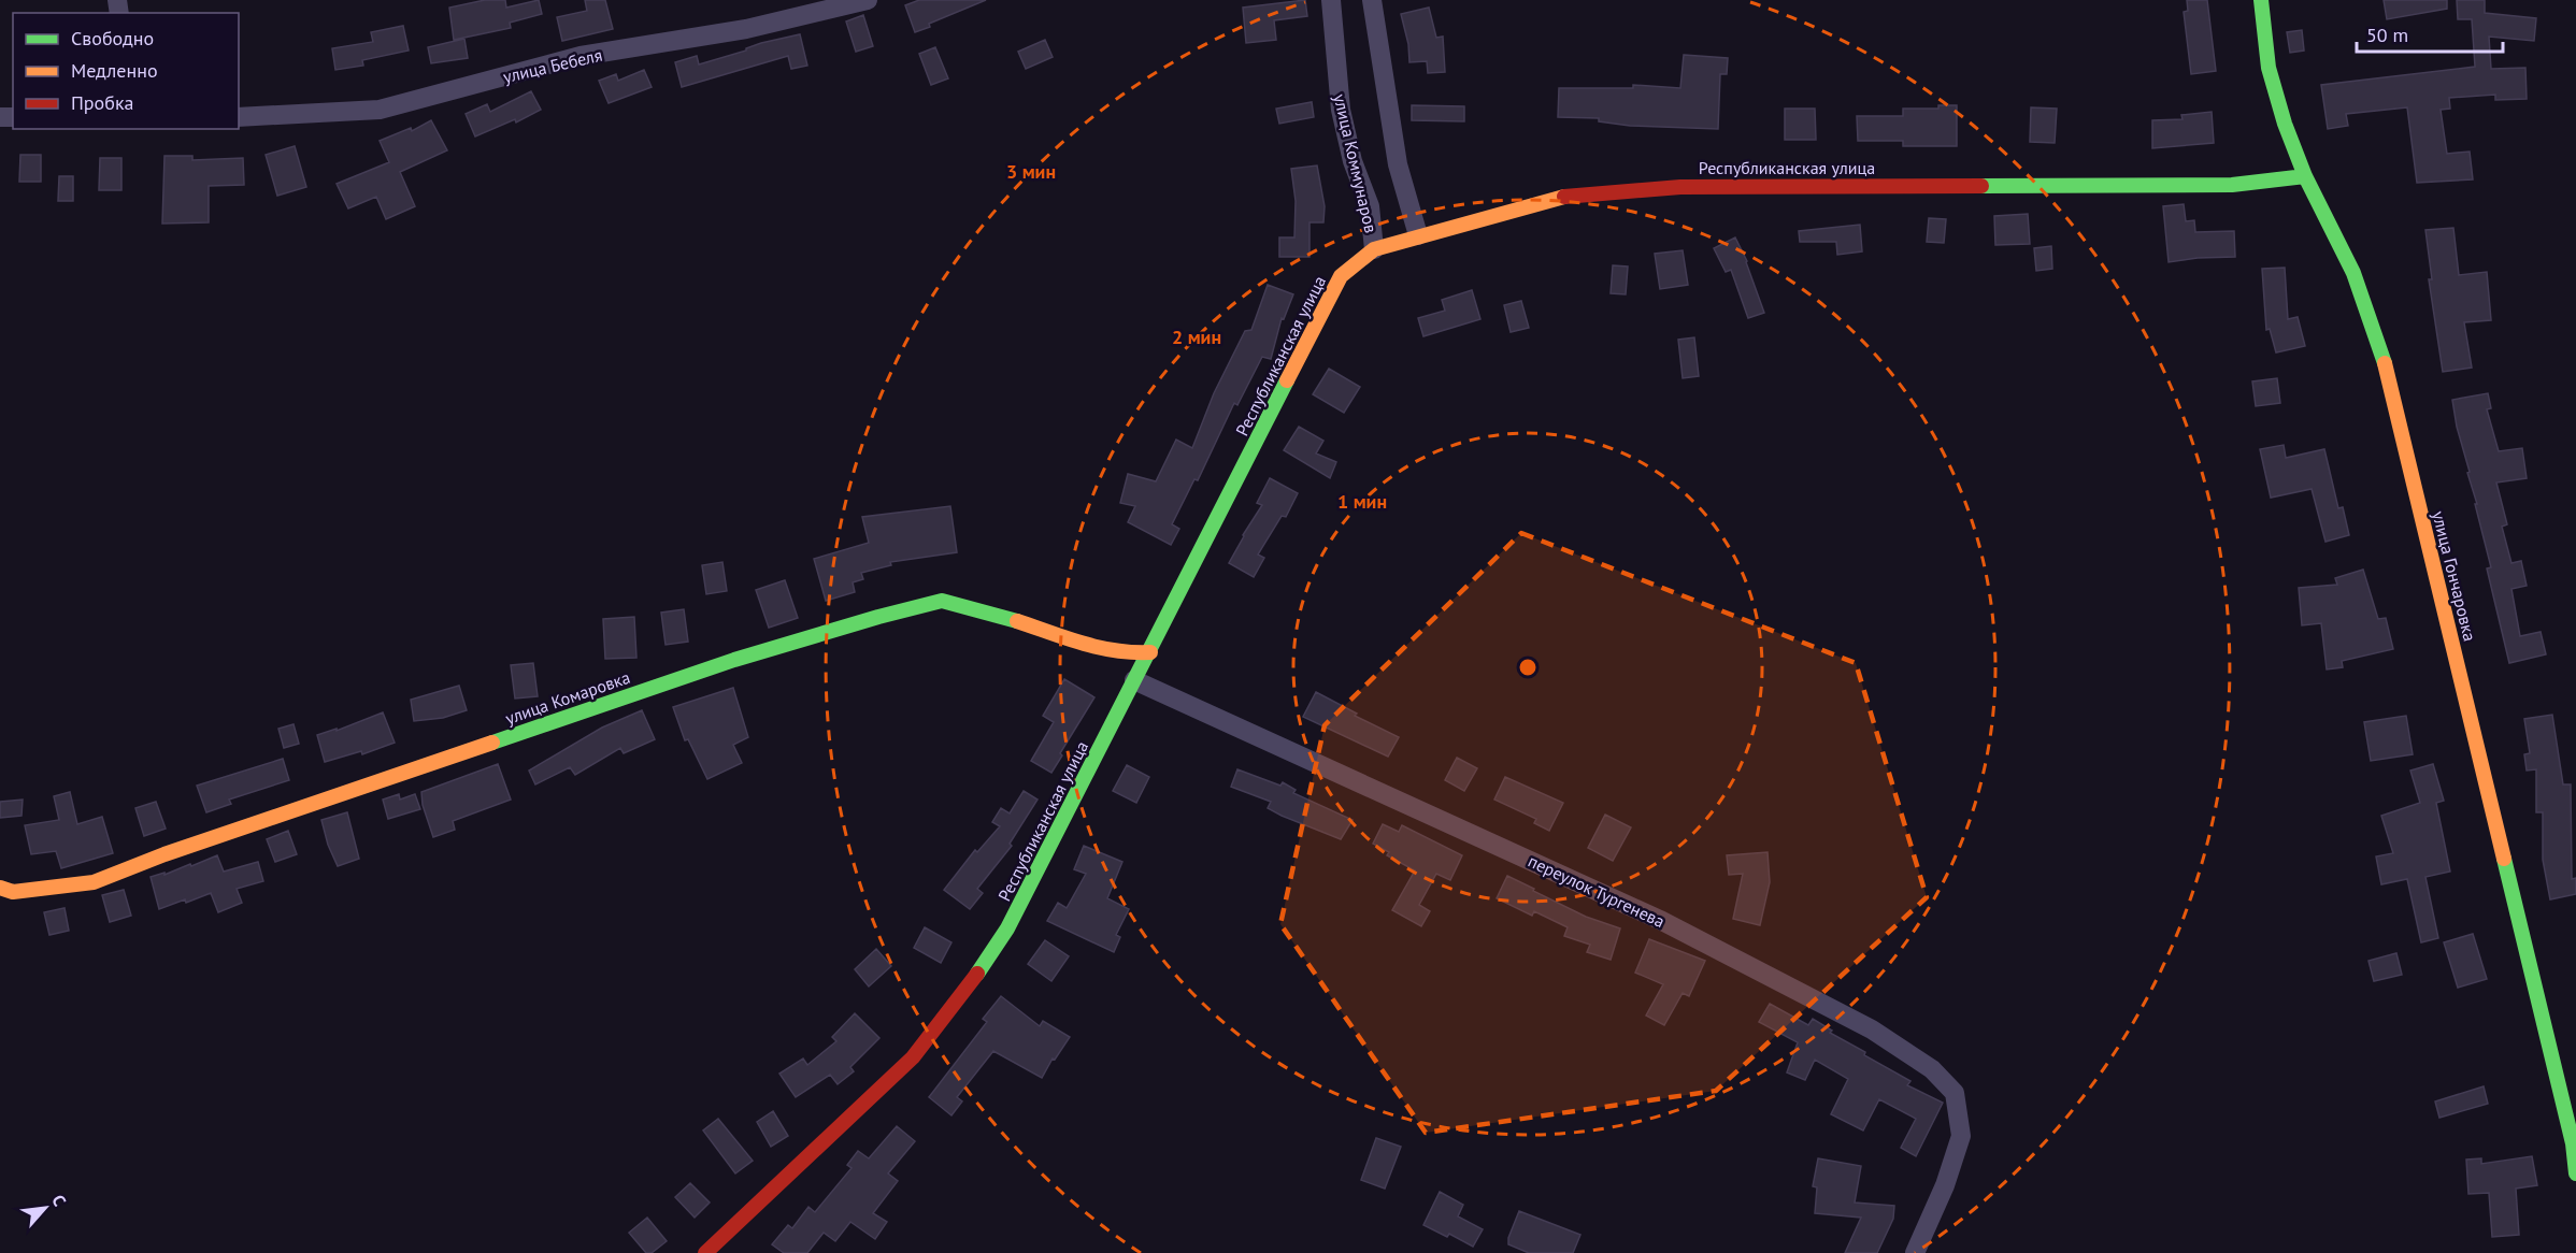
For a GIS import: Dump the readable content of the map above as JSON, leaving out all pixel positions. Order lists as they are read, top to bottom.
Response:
{
  "streets": {
    "street": [
      "улица Бебеля",
      "улица Коммунаров",
      "Республиканская улица",
      "улица Гончаровка",
      "улица Комаровка",
      "переулок Тургенева"
    ]
  },
  "crossings": [
    ["улица Коммунаров", "Республиканская улица"],
    ["Республиканская улица", "улица Гончаровка"],
    ["Республиканская улица", "улица Комаровка"],
    ["Республиканская улица", "переулок Тургенева"]
  ],
  "legend": ["Свободно", "Медленно", "Пробка"],
  "scale_bar": "50 m",
  "north": "top right",
  "rings": ["3 мин", "2 мин", "1 мин"]
}
